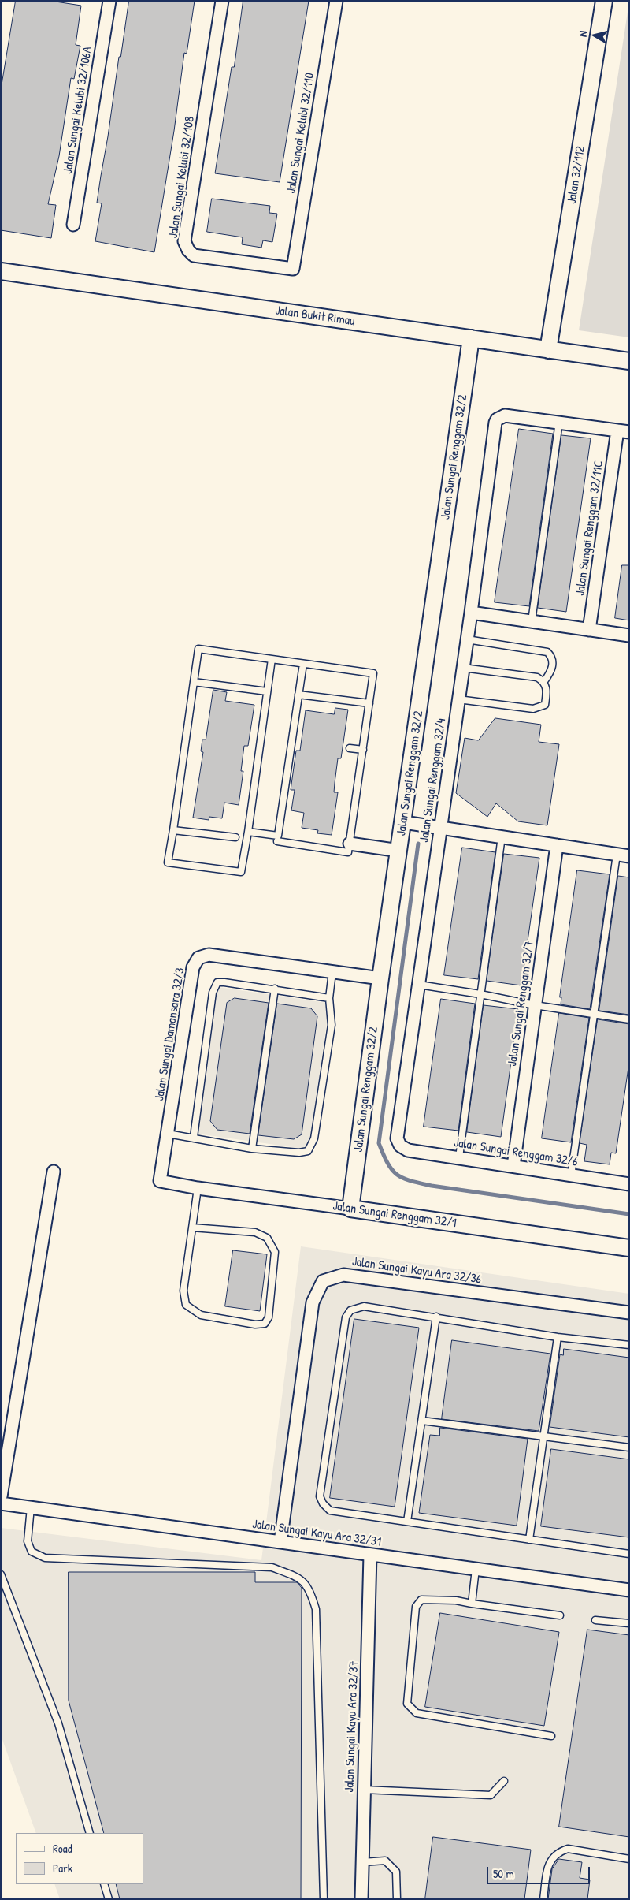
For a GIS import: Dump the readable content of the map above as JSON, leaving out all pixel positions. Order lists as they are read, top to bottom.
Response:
{
  "streets": {
    "street": [
      "Jalan Sungai Kelubi 32/106A",
      "Jalan Sungai Kelubi 32/110",
      "Jalan 32/112",
      "Jalan Sungai Kelubi 32/108",
      "Jalan Bukit Rimau",
      "Jalan Sungai Renggam 32/2",
      "Jalan Sungai Renggam 32/11C",
      "Jalan Sungai Renggam 32/4",
      "Jalan Sungai Renggam 32/7",
      "Jalan Sungai Damansara 32/3",
      "Jalan Sungai Renggam 32/6",
      "Jalan Sungai Renggam 32/1",
      "Jalan Sungai Kayu Ara 32/36",
      "Jalan Sungai Kayu Ara 32/31",
      "Jalan Sungai Kayu Ara 32/37"
    ]
  },
  "crossings": [
    ["Jalan Sungai Kelubi 32/110", "Jalan Sungai Kelubi 32/108"],
    ["Jalan 32/112", "Jalan Bukit Rimau"],
    ["Jalan Bukit Rimau", "Jalan Sungai Renggam 32/2"],
    ["Jalan Sungai Renggam 32/2", "Jalan Sungai Damansara 32/3"],
    ["Jalan Sungai Renggam 32/2", "Jalan Sungai Renggam 32/1"],
    ["Jalan Sungai Renggam 32/4", "Jalan Sungai Renggam 32/6"],
    ["Jalan Sungai Renggam 32/7", "Jalan Sungai Renggam 32/6"],
    ["Jalan Sungai Damansara 32/3", "Jalan Sungai Renggam 32/1"],
    ["Jalan Sungai Kayu Ara 32/36", "Jalan Sungai Kayu Ara 32/31"],
    ["Jalan Sungai Kayu Ara 32/31", "Jalan Sungai Kayu Ara 32/37"]
  ],
  "legend": ["Road", "Park"],
  "scale_bar": "50 m",
  "north": "left"
}
